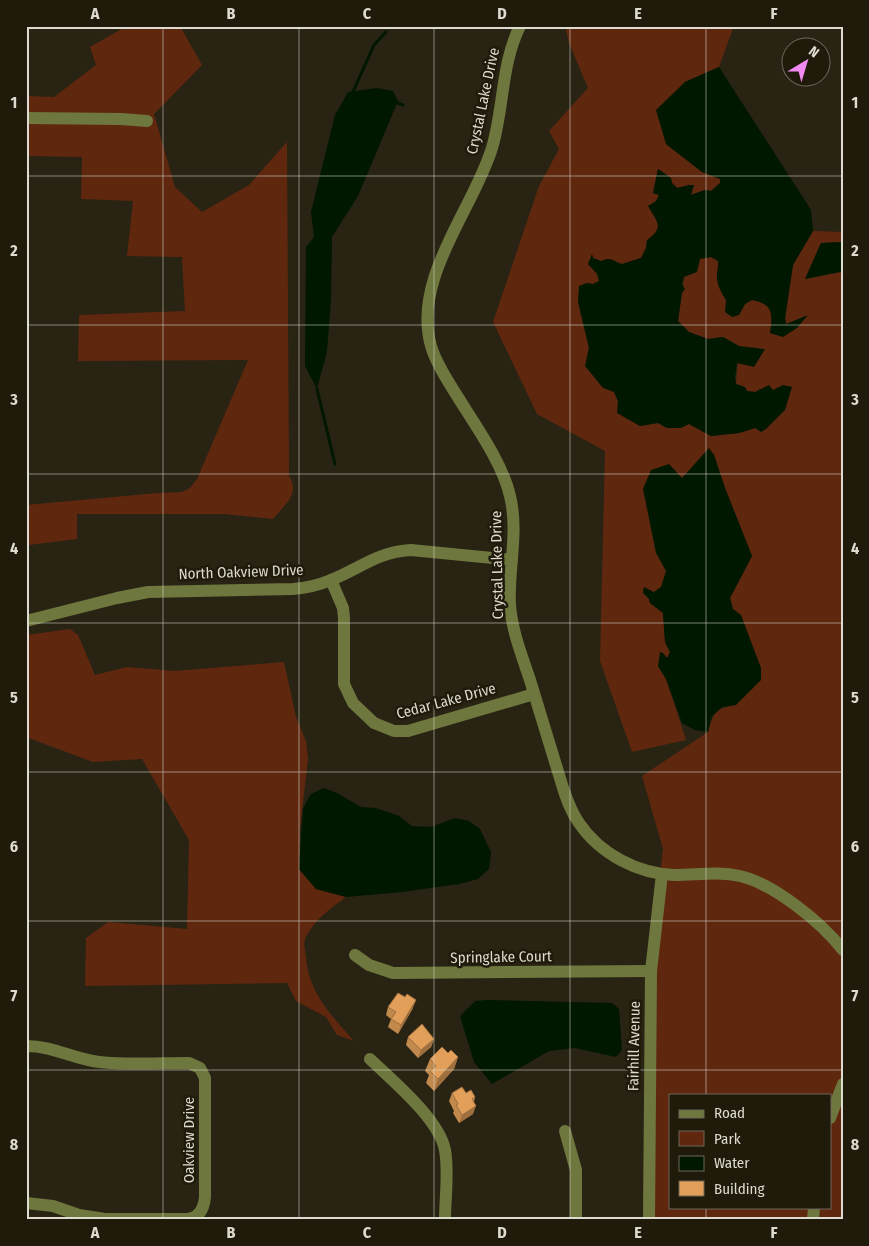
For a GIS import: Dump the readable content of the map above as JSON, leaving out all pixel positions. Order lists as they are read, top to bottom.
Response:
{
  "streets": {
    "street": [
      "Crystal Lake Drive",
      "North Oakview Drive",
      "Cedar Lake Drive",
      "Springlake Court",
      "Fairhill Avenue",
      "Oakview Drive"
    ]
  },
  "crossings": [
    ["Crystal Lake Drive", "North Oakview Drive"],
    ["Crystal Lake Drive", "Cedar Lake Drive"],
    ["Crystal Lake Drive", "Fairhill Avenue"],
    ["North Oakview Drive", "Cedar Lake Drive"],
    ["Springlake Court", "Fairhill Avenue"]
  ],
  "legend": [
    "Road",
    "Park",
    "Water",
    "Building"
  ],
  "north": "top right",
  "grid": {
    "columns": [
      "A",
      "B",
      "C",
      "D",
      "E",
      "F"
    ],
    "rows": [
      "1",
      "2",
      "3",
      "4",
      "5",
      "6",
      "7",
      "8"
    ]
  }
}
